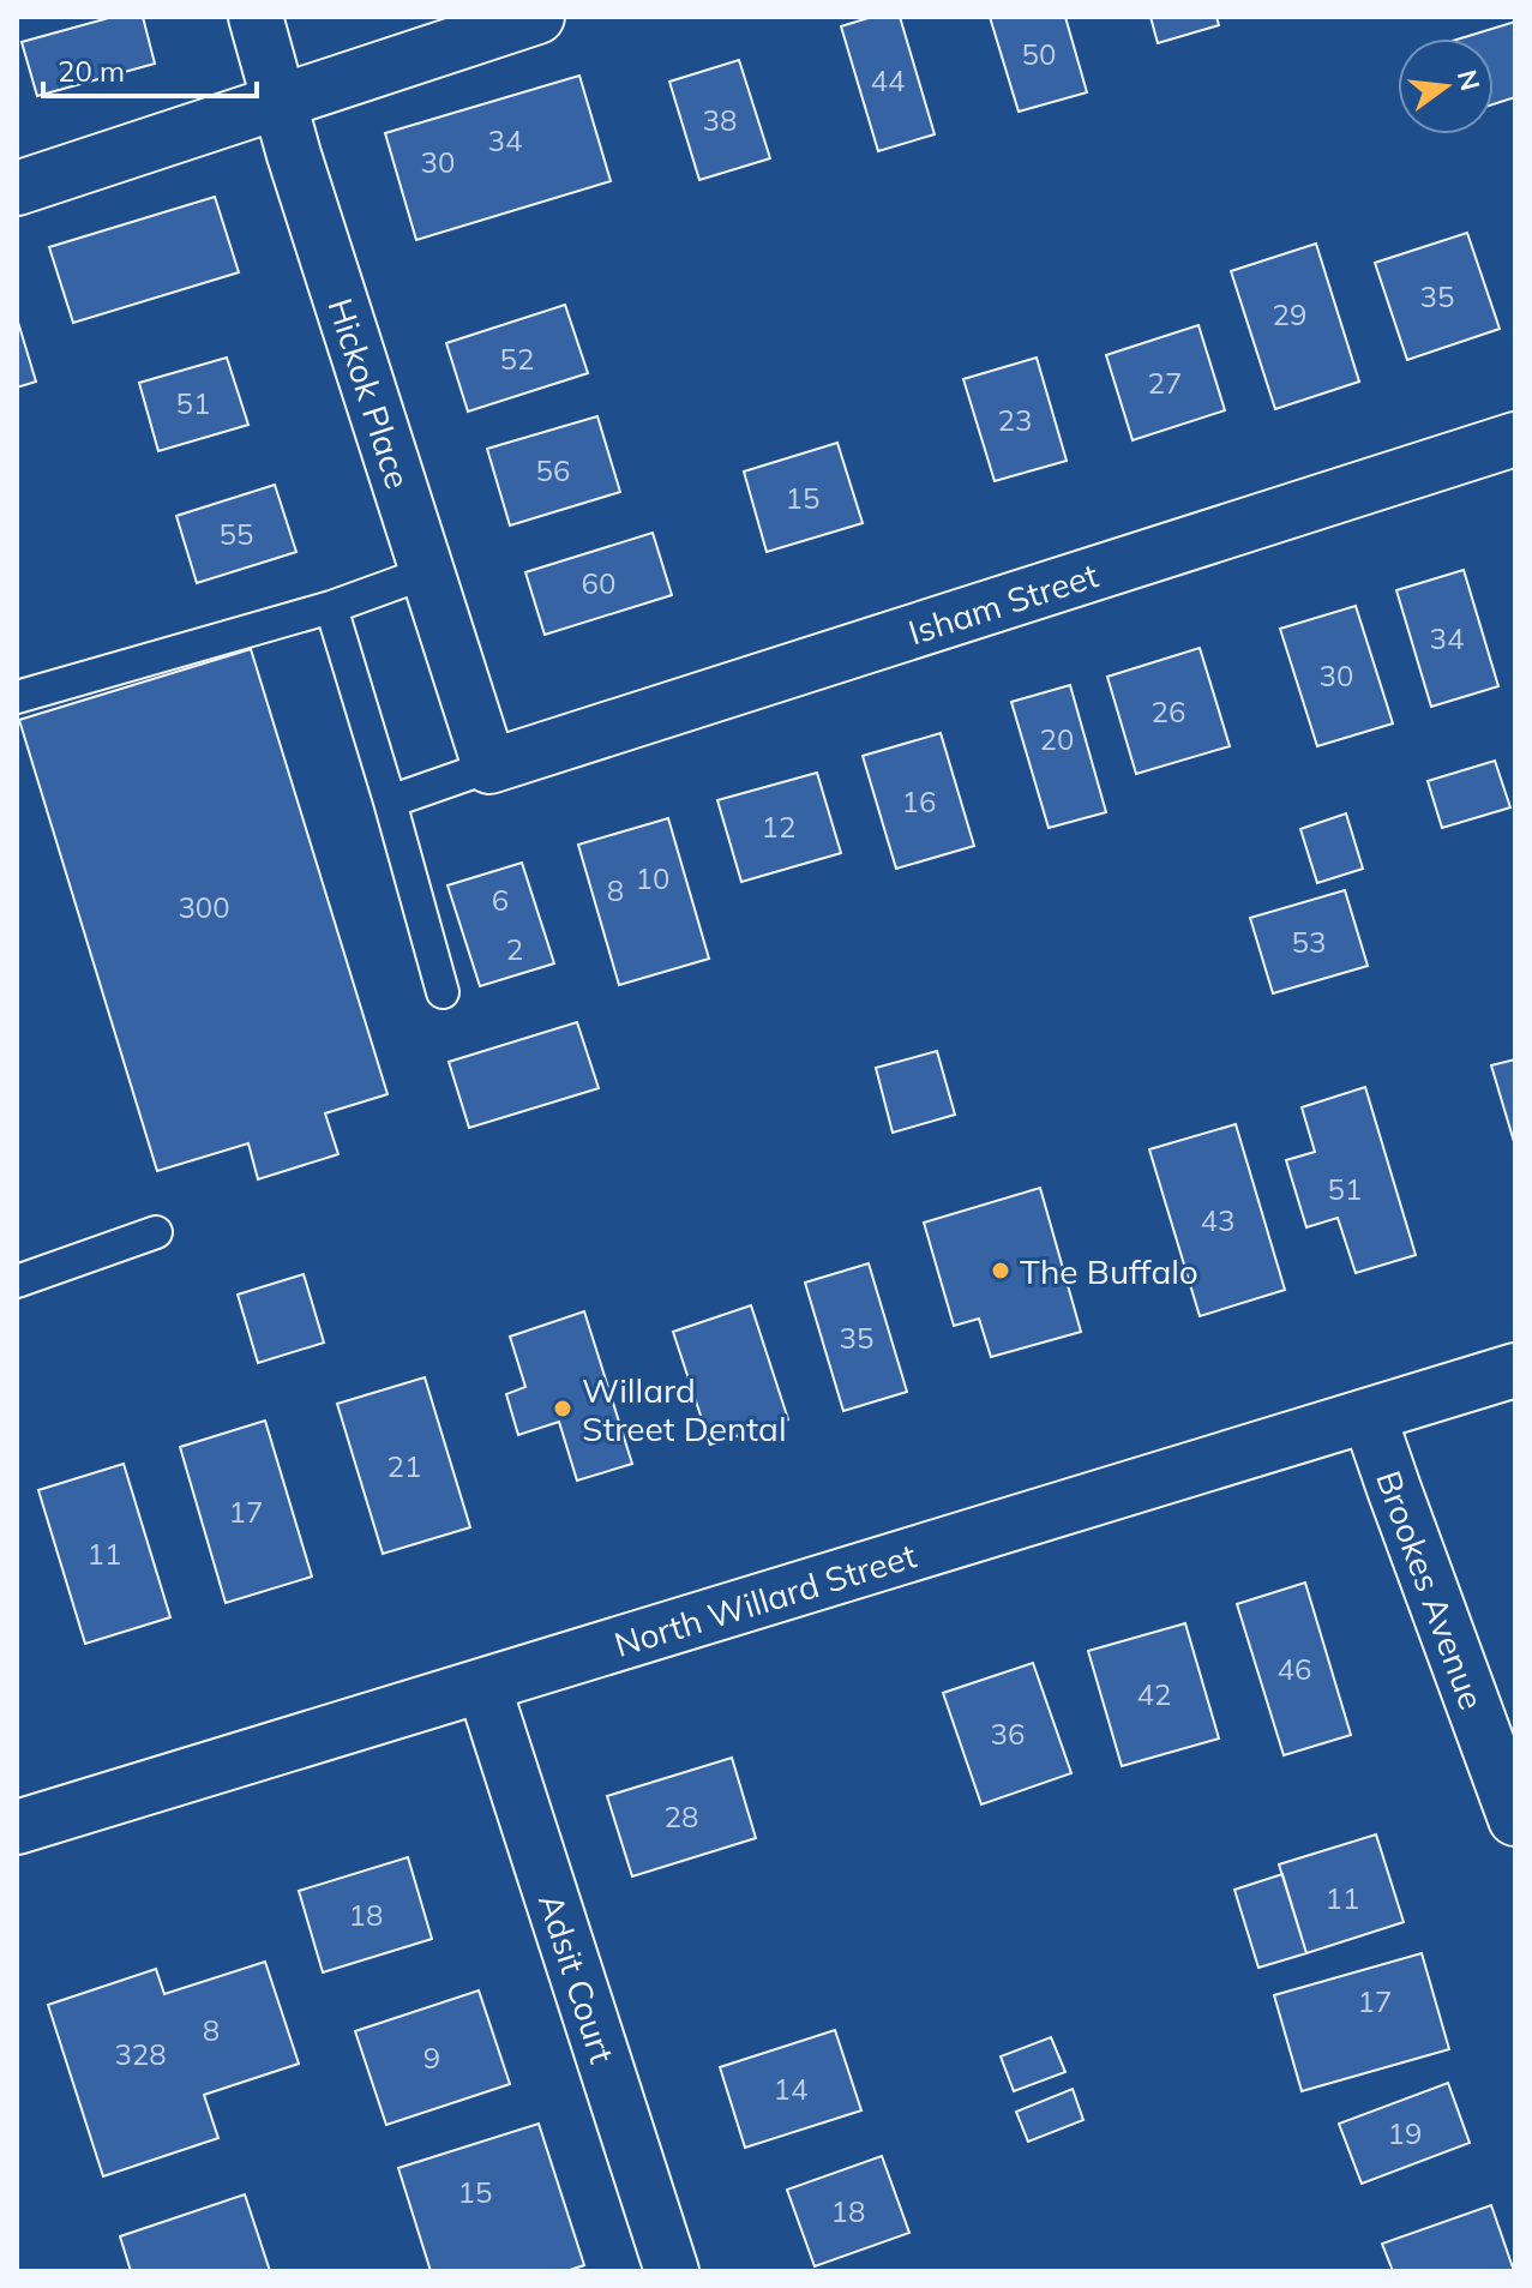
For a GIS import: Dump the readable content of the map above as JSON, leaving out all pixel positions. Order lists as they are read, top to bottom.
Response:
{
  "streets": {
    "street": [
      "Hickok Place",
      "Isham Street",
      "Brookes Avenue",
      "North Willard Street",
      "Adsit Court"
    ]
  },
  "crossings": [
    ["Hickok Place", "Isham Street"],
    ["Brookes Avenue", "North Willard Street"],
    ["North Willard Street", "Adsit Court"]
  ],
  "places": ["The Buffalo", "Willard Street Dental"],
  "house_numbers": [
    "50",
    "44",
    "38",
    "34",
    "30",
    "35",
    "29",
    "52",
    "27",
    "51",
    "23",
    "56",
    "15",
    "55",
    "60",
    "34",
    "30",
    "26",
    "20",
    "16",
    "12",
    "10",
    "8",
    "6",
    "300",
    "53",
    "2",
    "51",
    "43",
    "35",
    "21",
    "17",
    "11",
    "46",
    "42",
    "36",
    "28",
    "11",
    "18",
    "17",
    "8",
    "328",
    "9",
    "14",
    "19",
    "15",
    "18"
  ],
  "scale_bar": "20 m",
  "north": "right"
}
